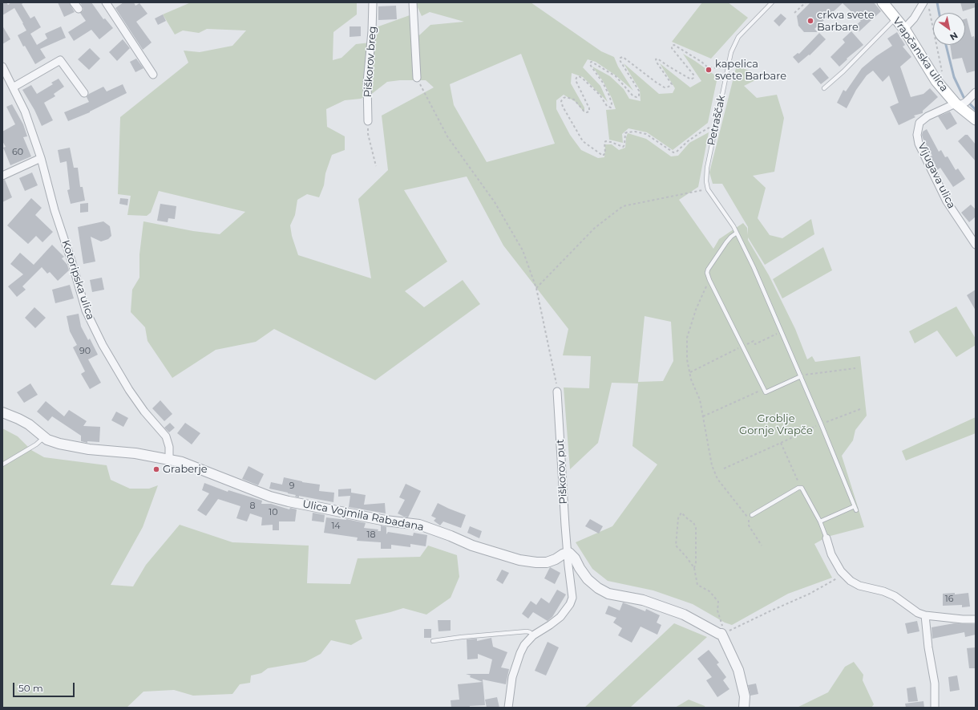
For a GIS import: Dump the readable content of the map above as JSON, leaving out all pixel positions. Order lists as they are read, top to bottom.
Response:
{
  "streets": {
    "main road": ["Vrapčanska ulica"],
    "street": [
      "Piškorov breg",
      "Vijugava ulica",
      "Kotoripska ulica",
      "Piškorov put",
      "Ulica Vojmila Rabadana"
    ],
    "lane": ["Petraščak"]
  },
  "crossings": [
    ["Vrapčanska ulica", "Vijugava ulica"],
    ["Kotoripska ulica", "Ulica Vojmila Rabadana"],
    ["Piškorov put", "Ulica Vojmila Rabadana"]
  ],
  "parks": ["Groblje Gornje Vrapče"],
  "places": ["crkva svete Barbare", "kapelica svete Barbare", "Graberje"],
  "house_numbers": [
    "60",
    "90",
    "9",
    "8",
    "10",
    "14",
    "18",
    "16"
  ],
  "scale_bar": "50 m",
  "north": "bottom right"
}
